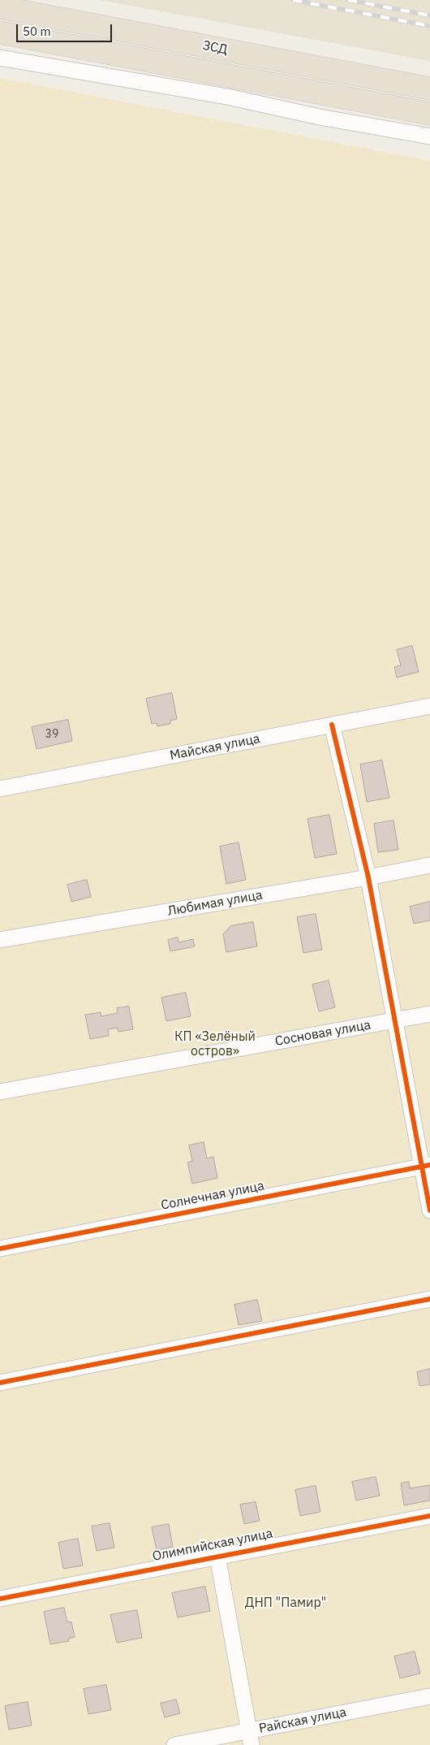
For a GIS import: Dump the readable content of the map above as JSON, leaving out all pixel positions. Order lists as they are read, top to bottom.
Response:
{
  "streets": {
    "highway": ["ЗСД"],
    "street": [
      "Майская улица",
      "Любимая улица",
      "Сосновая улица",
      "Солнечная улица",
      "Олимпийская улица",
      "Райская улица"
    ]
  },
  "parks": ["КП «Зелёный остров»", "ДНП \"Памир\""],
  "house_numbers": ["39"],
  "scale_bar": "50 m"
}
